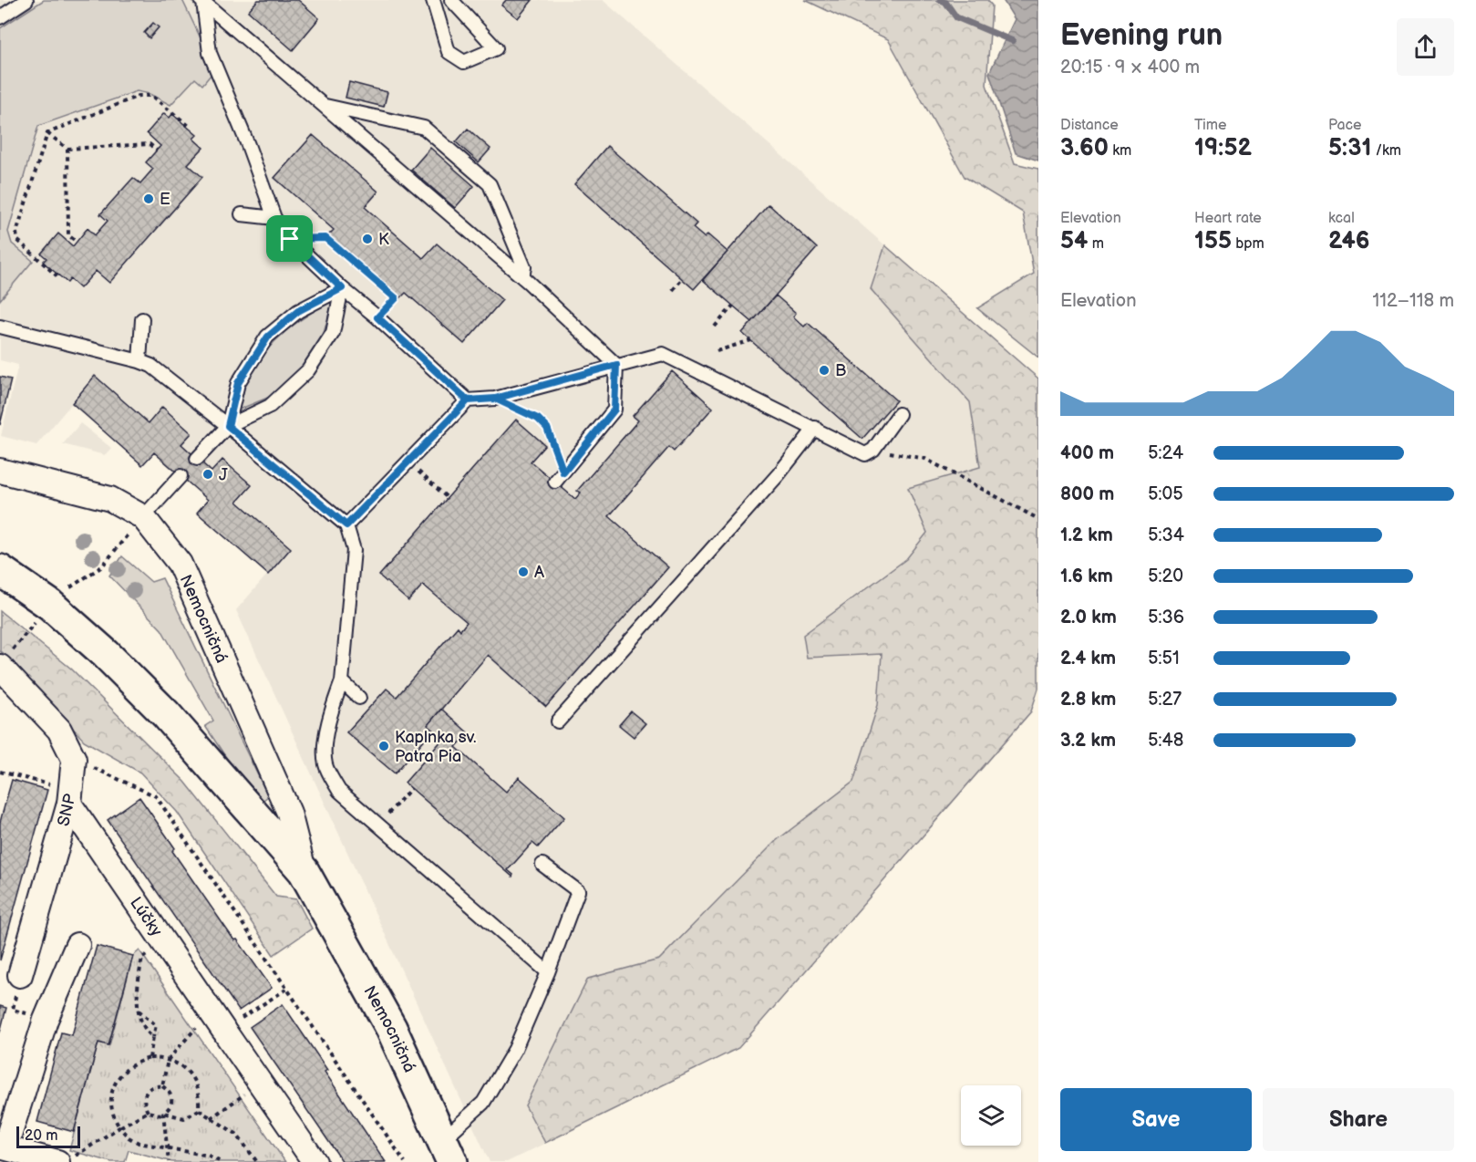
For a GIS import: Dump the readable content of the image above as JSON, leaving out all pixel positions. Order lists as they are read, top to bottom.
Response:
{
  "streets": {
    "street": ["Nemocničná", "SNP", "Lúčky"]
  },
  "crossings": [
    ["SNP", "Lúčky"]
  ],
  "places": [
    "E",
    "K",
    "B",
    "J",
    "A",
    "Kaplnka sv. Patra Pia"
  ],
  "scale_bar": "20 m",
  "page": {
    "heading": ["Evening run", "20:15 · 9 × 400 m"],
    "stats": [
      ["Distance", "3.60 km"],
      ["Time", "19:52"],
      ["Pace", "5:31 /km"],
      ["Elevation", "54 m"],
      ["Heart rate", "155 bpm"],
      ["kcal", "246"]
    ],
    "chart": ["Elevation", "112–118 m"],
    "list": [
      {
        "name": "400 m",
        "note": "5:24"
      },
      {
        "name": "800 m",
        "note": "5:05"
      },
      {
        "name": "1.2 km",
        "note": "5:34"
      },
      {
        "name": "1.6 km",
        "note": "5:20"
      },
      {
        "name": "2.0 km",
        "note": "5:36"
      },
      {
        "name": "2.4 km",
        "note": "5:51"
      },
      {
        "name": "2.8 km",
        "note": "5:27"
      },
      {
        "name": "3.2 km",
        "note": "5:48"
      }
    ],
    "buttons": ["Save", "Share"],
    "scale": "20 m"
  }
}
